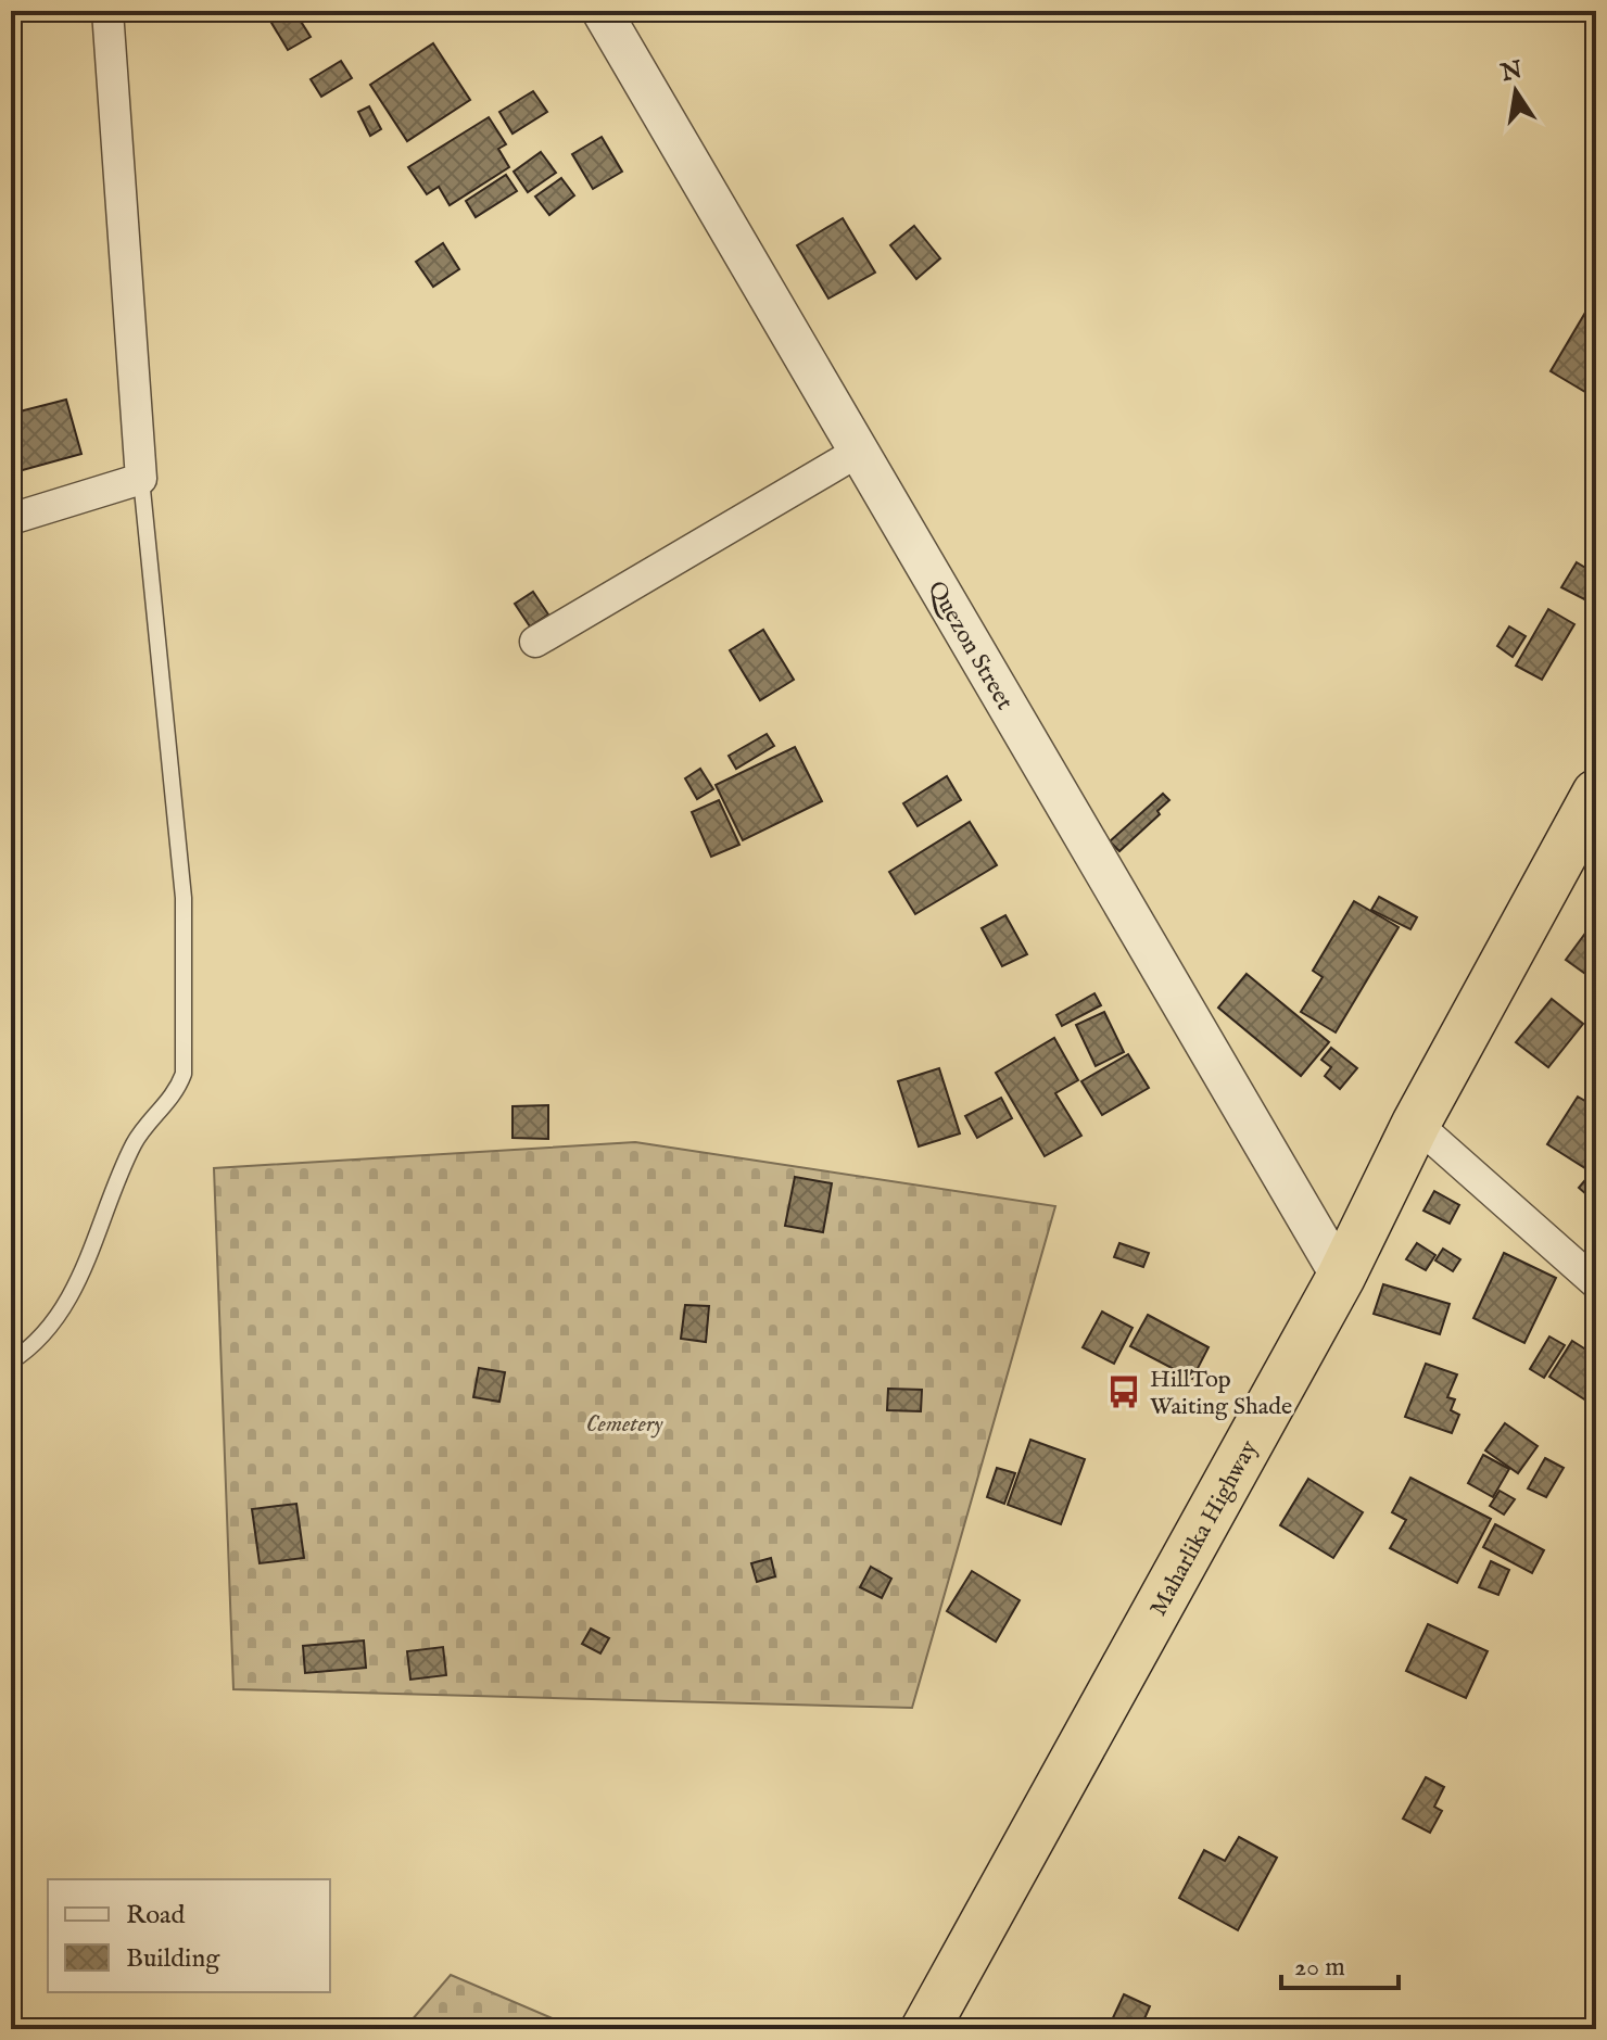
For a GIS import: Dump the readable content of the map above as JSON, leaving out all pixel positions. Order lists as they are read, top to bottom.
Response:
{
  "streets": {
    "highway": ["Maharlika Highway"],
    "street": ["Quezon Street"]
  },
  "crossings": [
    ["Quezon Street", "Maharlika Highway"]
  ],
  "parks": ["Cemetery"],
  "places": {
    "bus stop": ["HillTop Waiting Shade"]
  },
  "legend": ["Road", "Building"],
  "scale_bar": "20 m",
  "north": "top"
}
